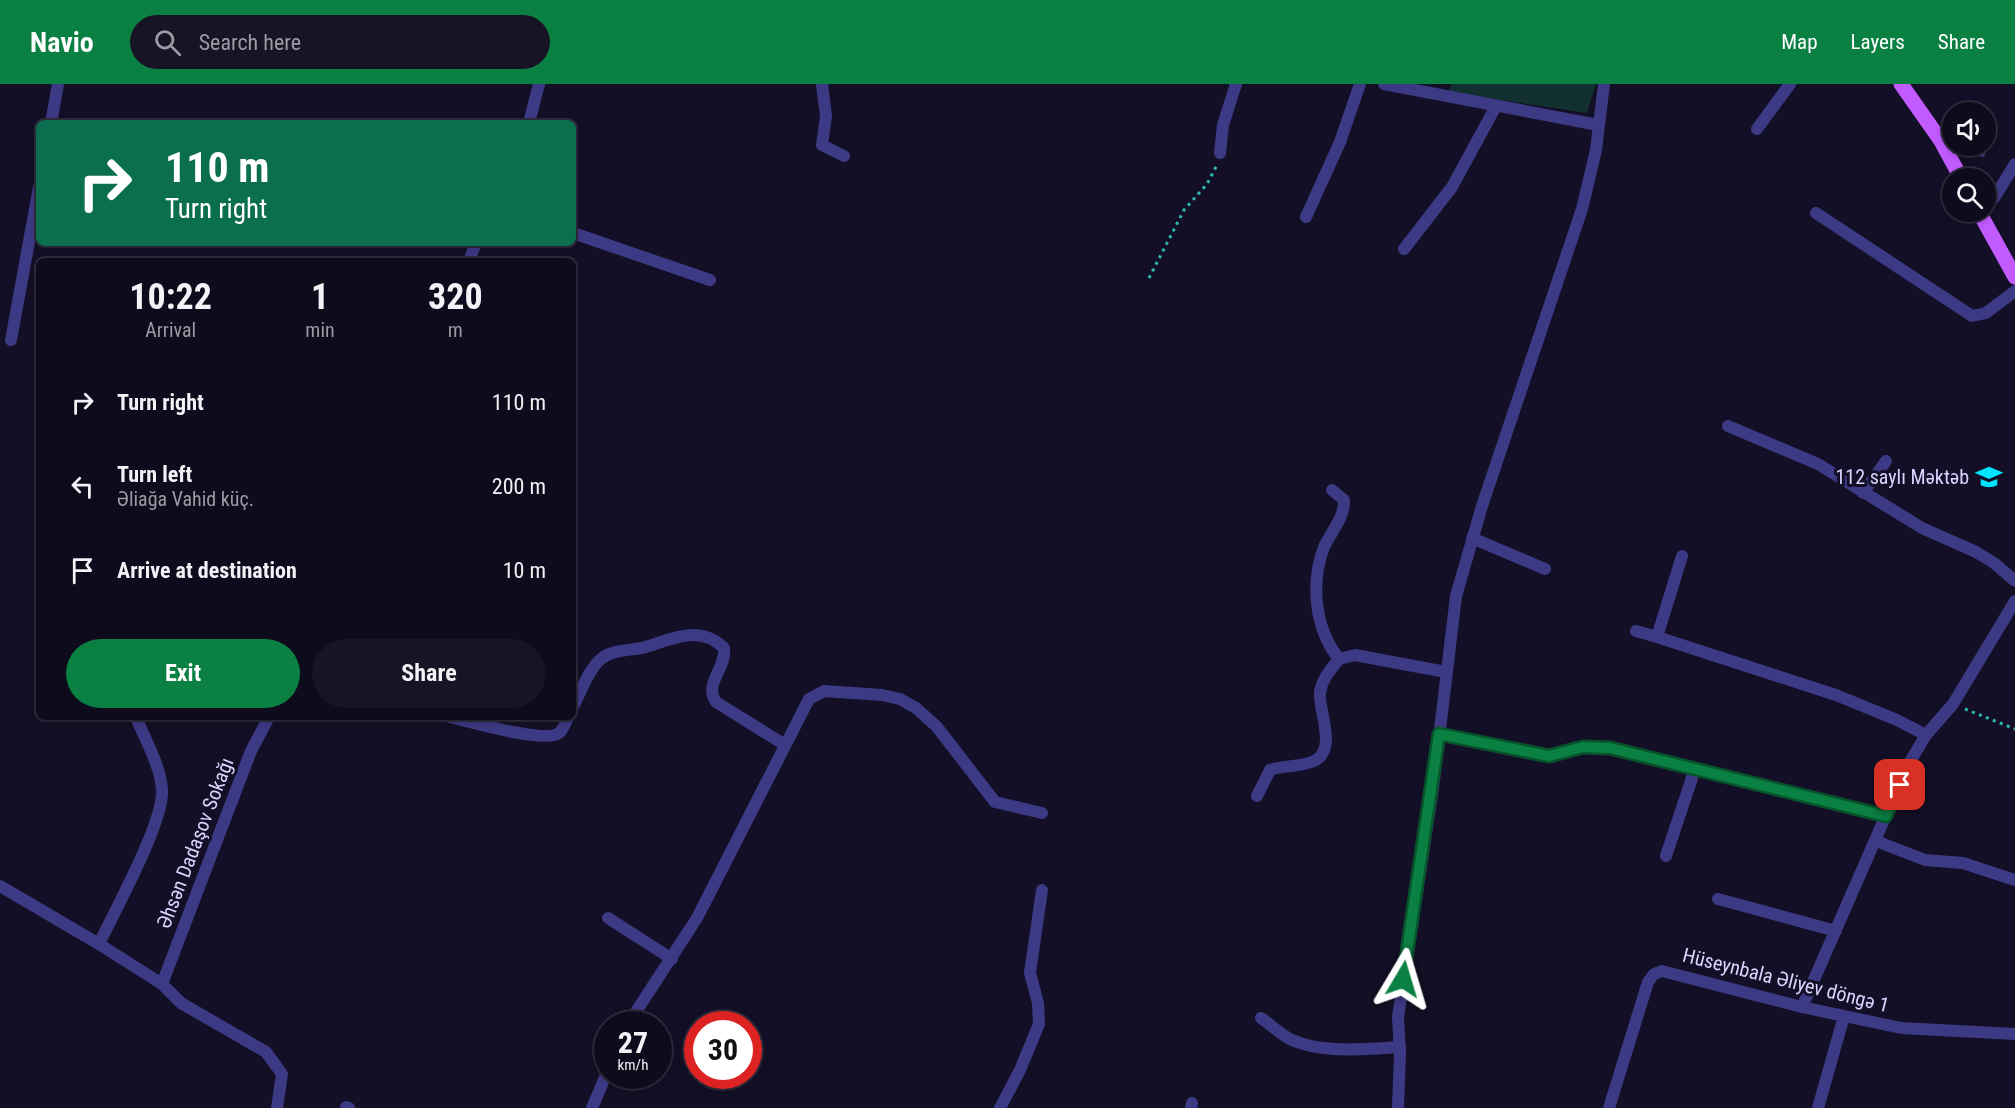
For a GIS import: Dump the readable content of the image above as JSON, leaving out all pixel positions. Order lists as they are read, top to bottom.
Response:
{
  "streets": {
    "street": ["Əhsən Dadaşov Sokağı", "Hüseynbala Əliyev döngə 1"]
  },
  "places": {
    "school or university": ["112 saylı Məktəb"]
  },
  "page": {
    "header": "Navio",
    "search": "Search here",
    "nav": ["Map", "Layers", "Share"],
    "turn": ["110 m", "Turn right"],
    "eta": [
      "10:22",
      "Arrival",
      "1",
      "min",
      "320",
      "m"
    ],
    "list": [
      {
        "name": "Turn right",
        "value": "110 m"
      },
      {
        "name": "Turn left",
        "note": "Əliağa Vahid küç.",
        "value": "200 m"
      },
      {
        "name": "Arrive at destination",
        "value": "10 m"
      }
    ],
    "buttons": ["Exit", "Share"],
    "speed": "27 km/h",
    "limit": "30"
  }
}
